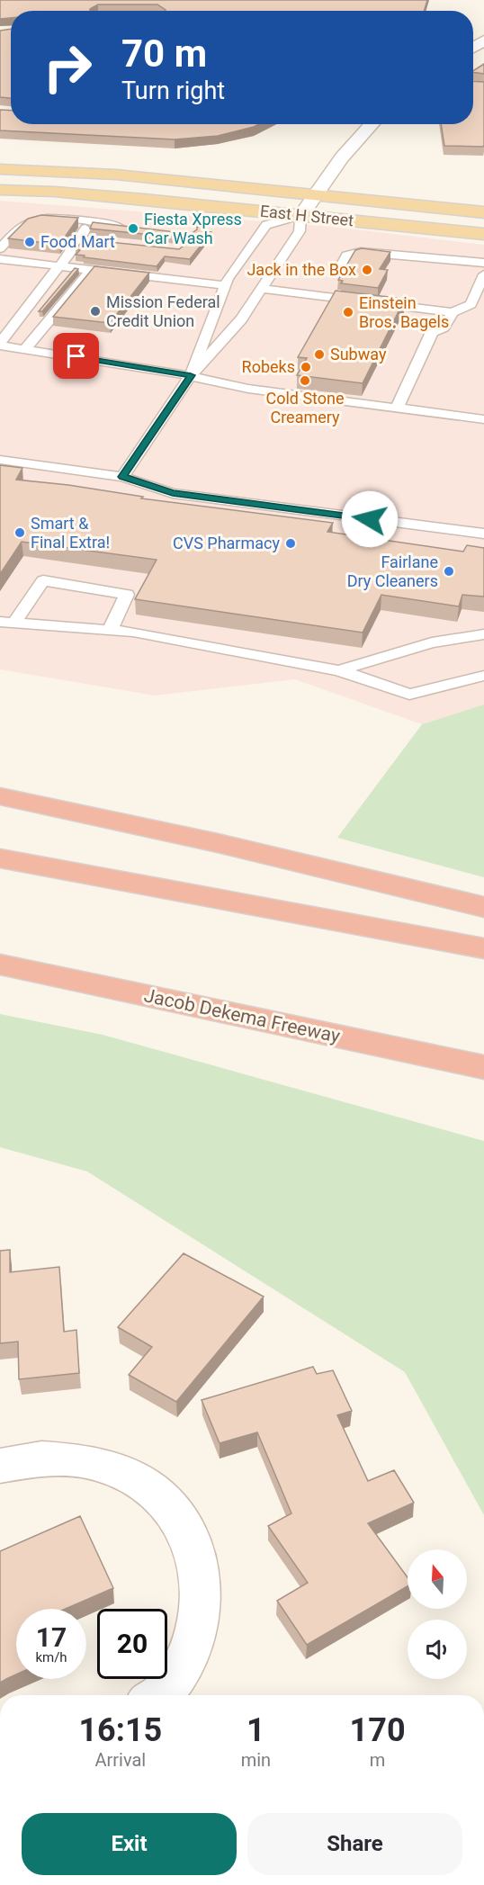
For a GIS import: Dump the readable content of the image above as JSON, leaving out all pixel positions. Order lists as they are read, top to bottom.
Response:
{
  "streets": {
    "highway": ["Jacob Dekema Freeway"],
    "main road": ["East H Street"]
  },
  "places": [
    "Fiesta Xpress Car Wash",
    "Food Mart",
    "Jack in the Box",
    "Mission Federal Credit Union",
    "Einstein Bros. Bagels",
    "Subway",
    "Robeks",
    "Cold Stone Creamery",
    "Smart & Final Extra!",
    "CVS Pharmacy",
    "Fairlane Dry Cleaners"
  ],
  "north": "top",
  "page": {
    "turn": ["70 m", "Turn right"],
    "speed": "17 km/h",
    "limit": "20",
    "eta": [
      "16:15",
      "Arrival",
      "1",
      "min",
      "170",
      "m"
    ],
    "buttons": ["Exit", "Share"]
  }
}
